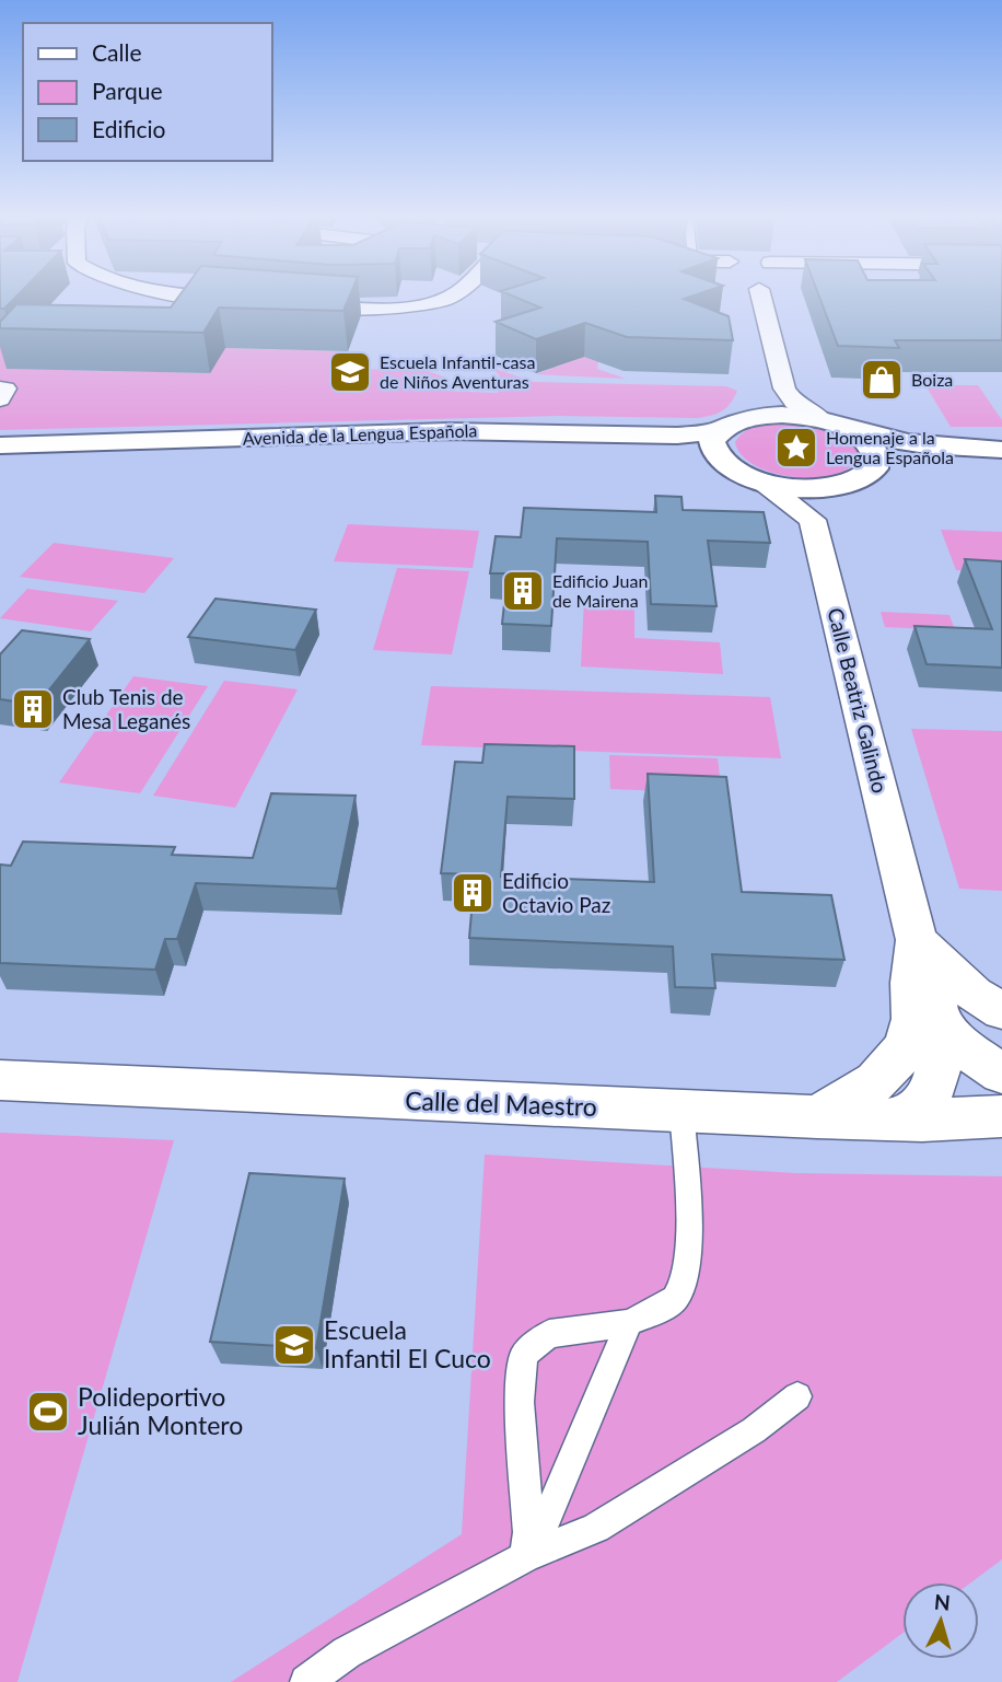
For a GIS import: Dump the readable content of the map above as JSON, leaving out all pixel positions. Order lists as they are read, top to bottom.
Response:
{
  "streets": {
    "highway": ["Avenida de la Lengua Española"],
    "street": ["Calle Beatriz Galindo", "Calle del Maestro"]
  },
  "crossings": [
    ["Calle Beatriz Galindo", "Calle del Maestro"]
  ],
  "places": {
    "school or university": ["Escuela Infantil-casa de Niños Aventuras", "Escuela Infantil El Cuco"],
    "shop": ["Boiza"],
    "place": ["Homenaje a la Lengua Española"],
    "building": ["Edificio Juan de Mairena", "Club Tenis de Mesa Leganés", "Edificio Octavio Paz"],
    "sports": ["Polideportivo Julián Montero"]
  },
  "legend": ["Calle", "Parque", "Edificio"],
  "north": "top"
}
